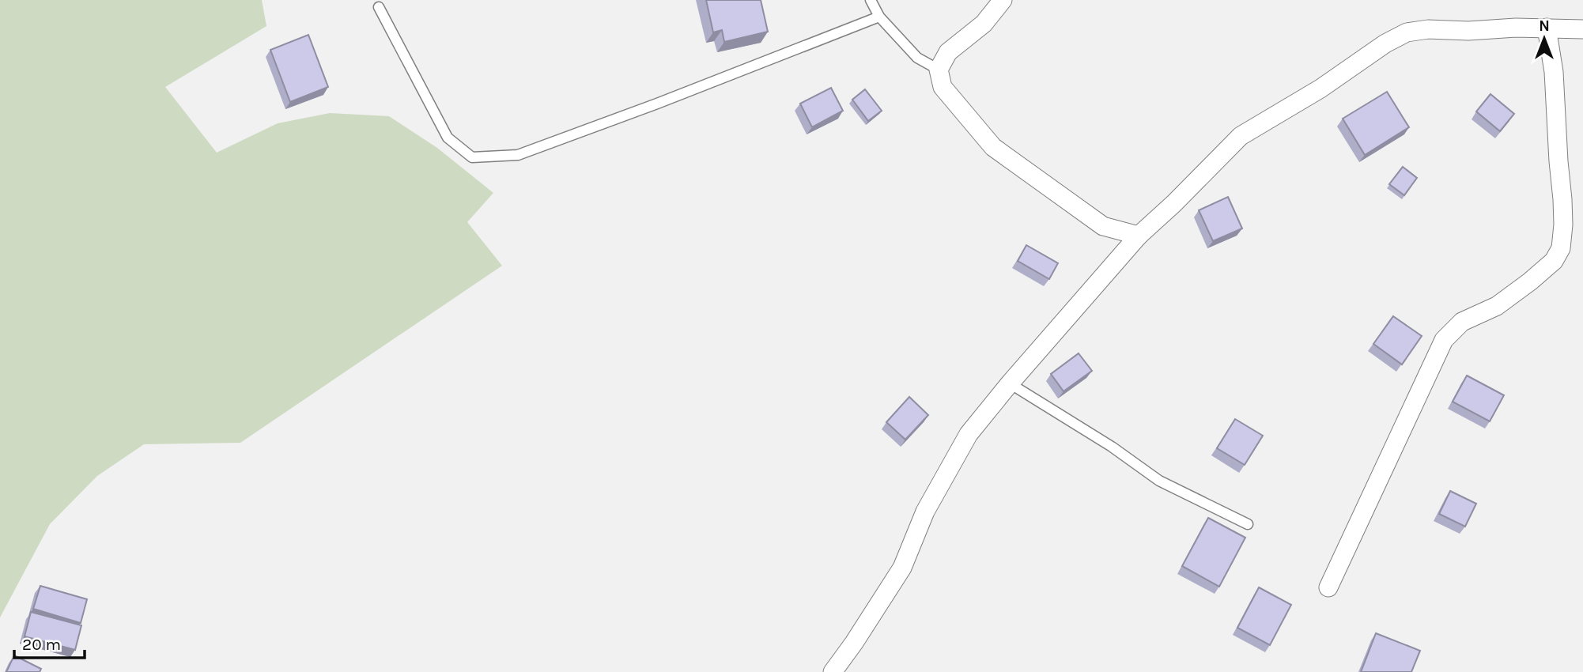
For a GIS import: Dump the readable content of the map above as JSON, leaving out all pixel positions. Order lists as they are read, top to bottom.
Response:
{
  "scale_bar": "20 m",
  "north": "top"
}
